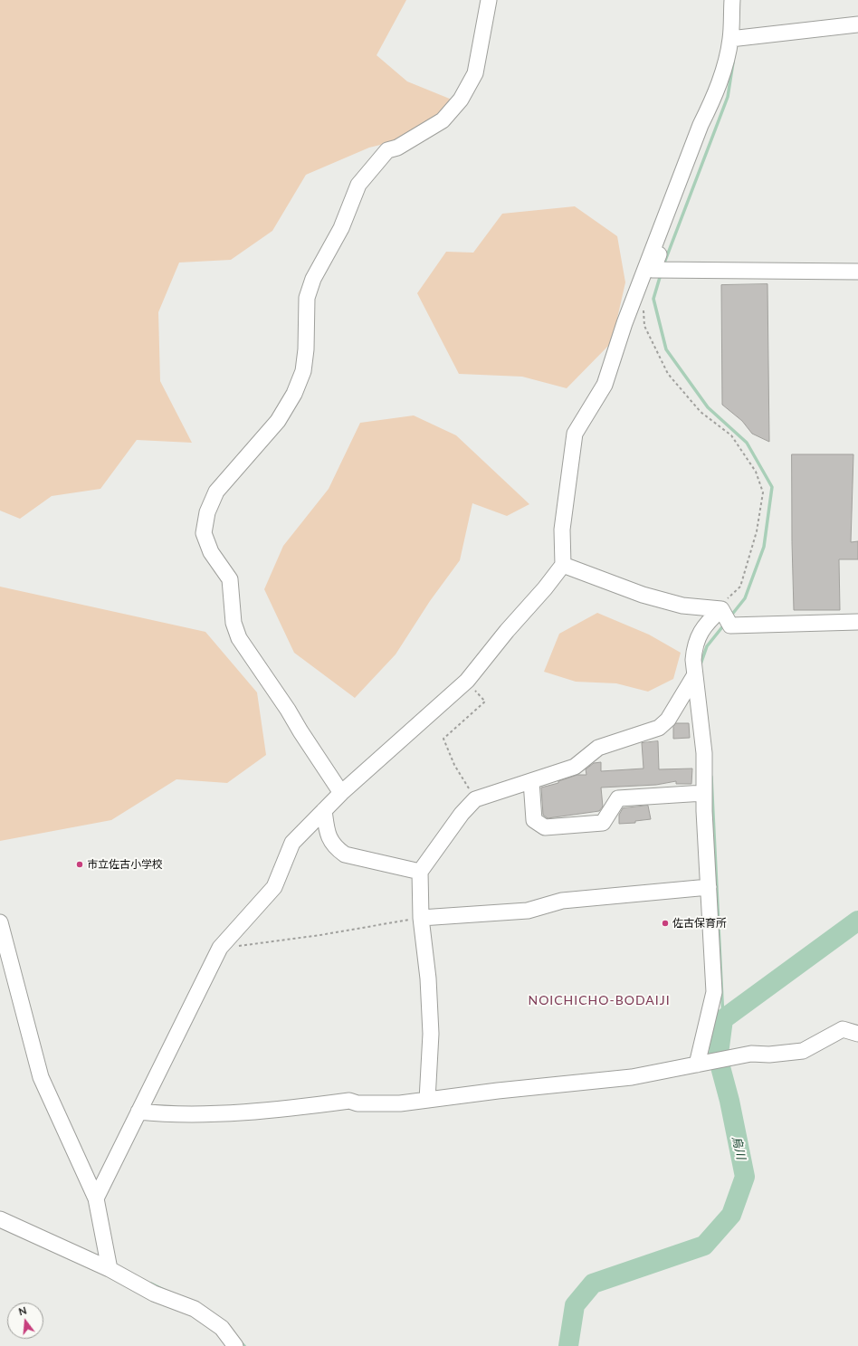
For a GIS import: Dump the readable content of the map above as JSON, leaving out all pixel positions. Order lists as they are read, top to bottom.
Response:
{
  "districts": ["NOICHICHO-BODAIJI"],
  "water": ["烏川"],
  "places": ["市立佐古小学校", "佐古保育所"],
  "north": "top"
}
